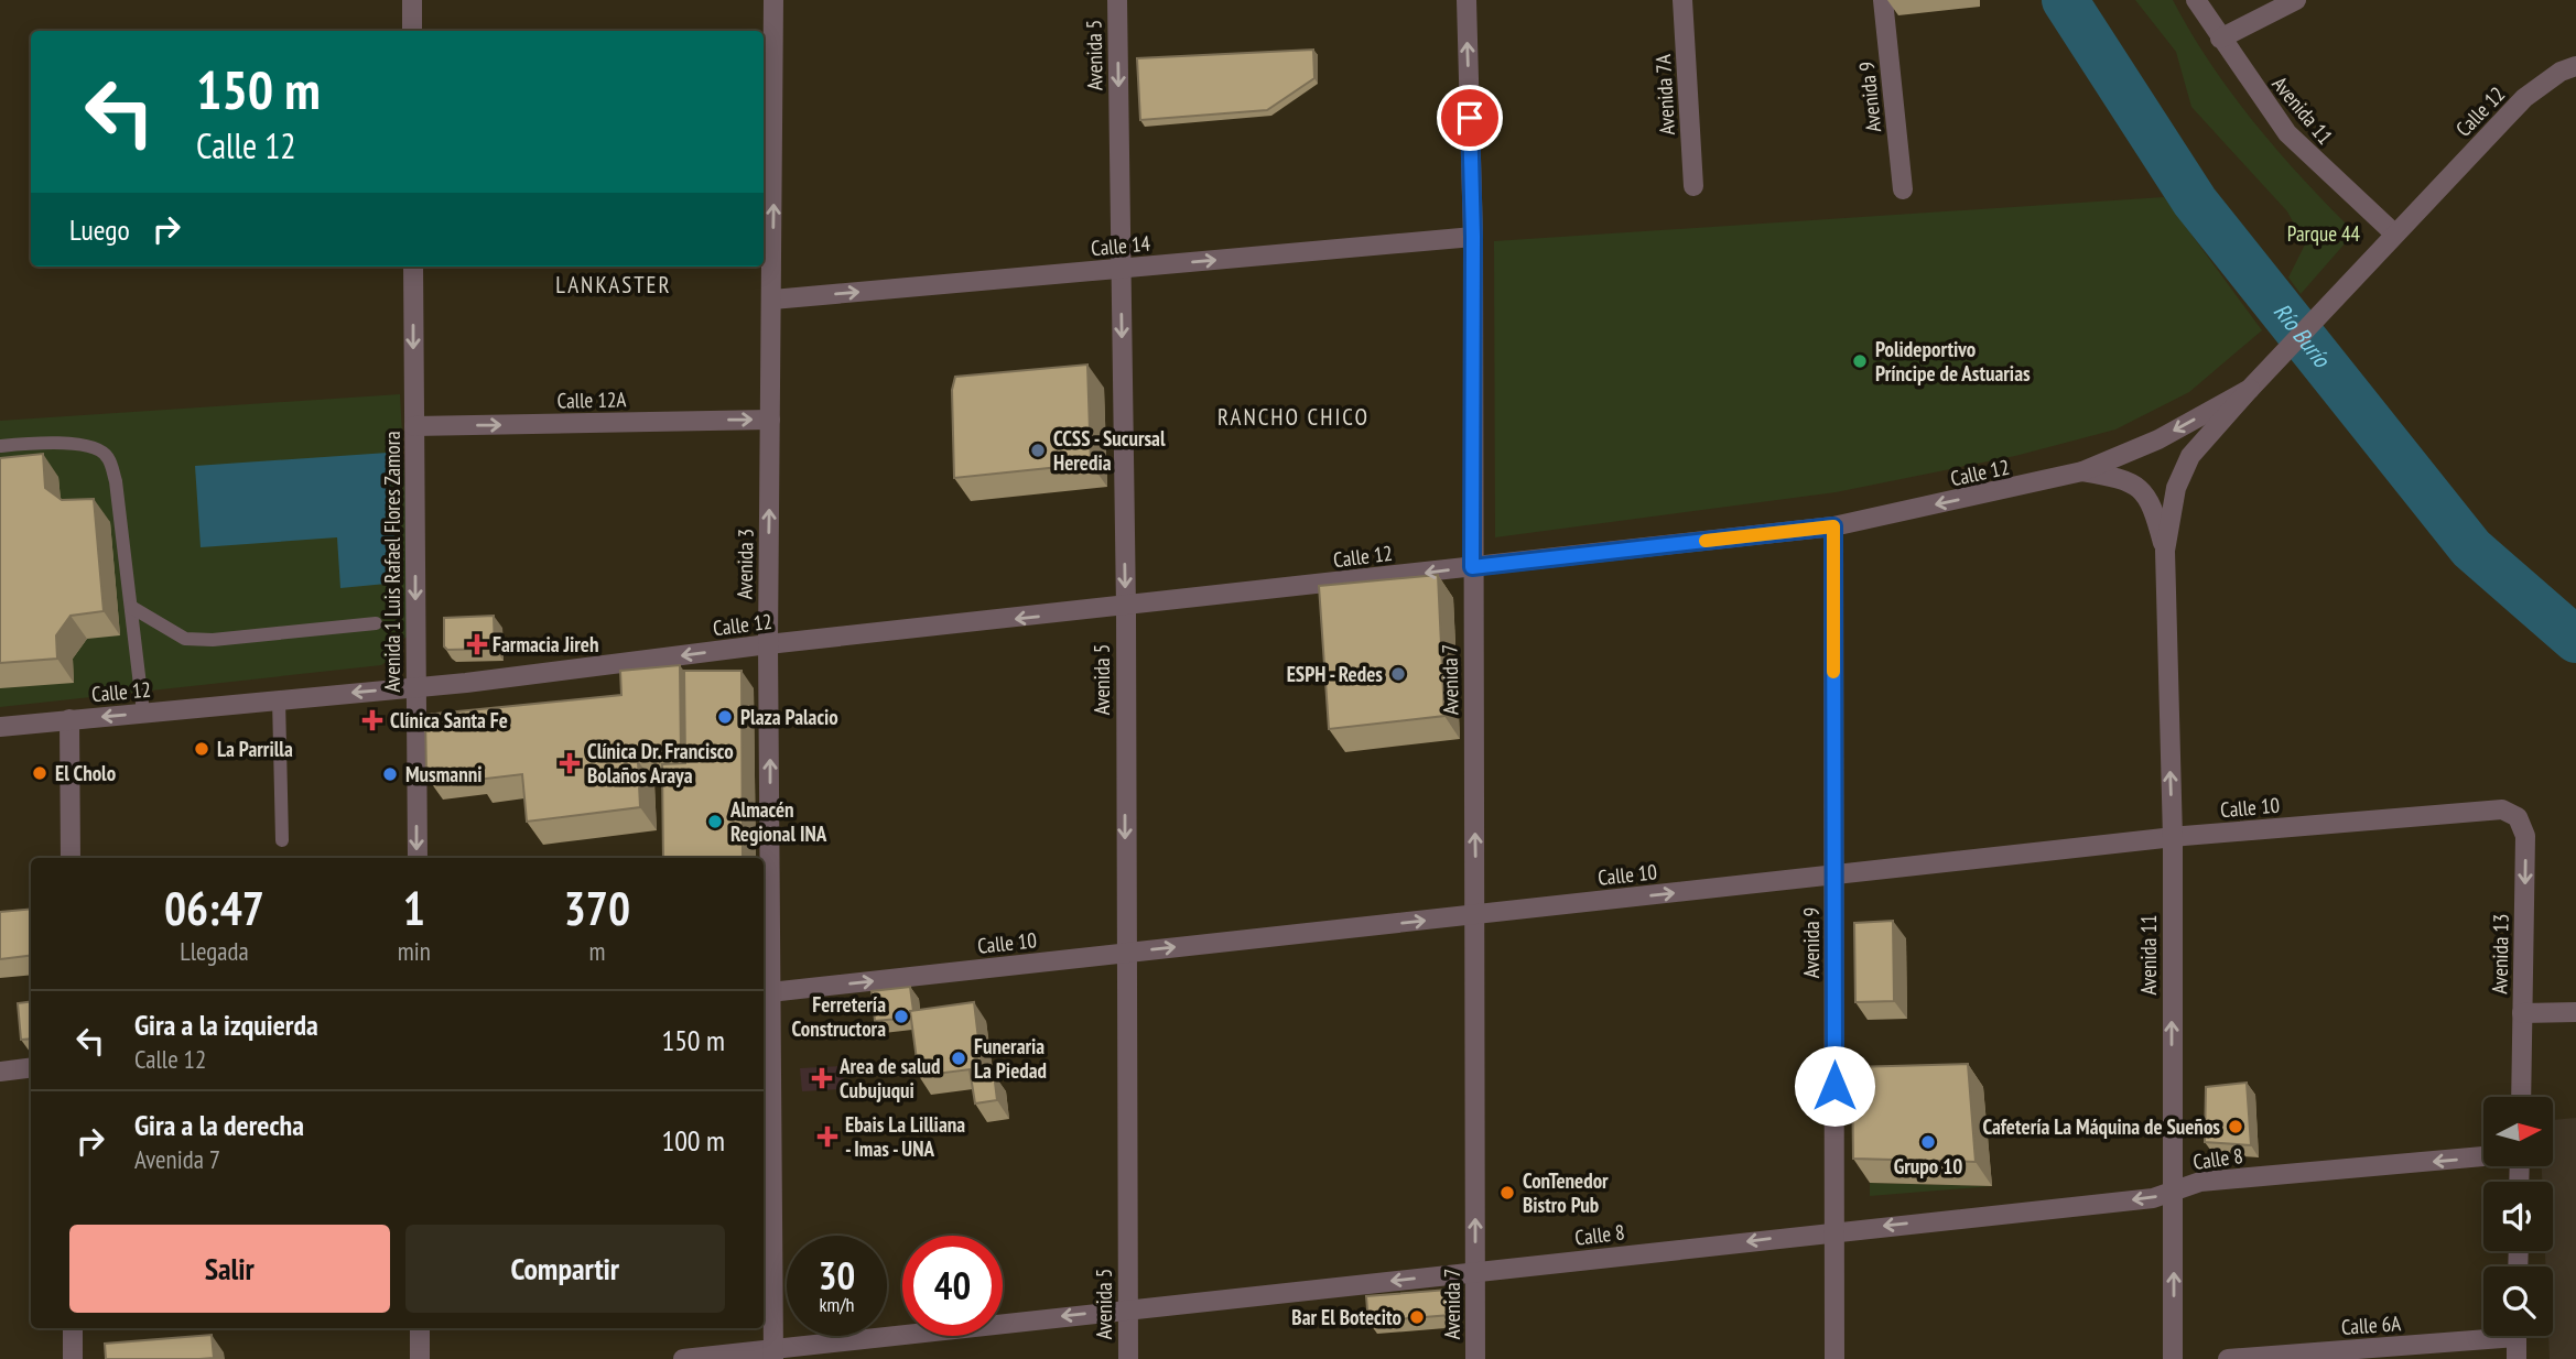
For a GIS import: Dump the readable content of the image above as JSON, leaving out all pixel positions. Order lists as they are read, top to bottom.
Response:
{
  "streets": {
    "street": [
      "Avenida 5",
      "Avenida 7A",
      "Avenida 9",
      "Avenida 11",
      "Calle 12",
      "Calle 14",
      "Calle 12A",
      "Avenida 1 Luis Rafael Flores Zamora",
      "Avenida 3",
      "Avenida 7",
      "Calle 10",
      "Avenida 13",
      "Calle 8",
      "Calle 6A"
    ]
  },
  "crossings": [
    ["Avenida 5", "Calle 12"],
    ["Avenida 5", "Calle 14"],
    ["Avenida 5", "Calle 10"],
    ["Avenida 5", "Calle 8"],
    ["Avenida 9", "Calle 12"],
    ["Avenida 9", "Calle 10"],
    ["Avenida 9", "Calle 8"],
    ["Avenida 11", "Calle 12"],
    ["Avenida 11", "Calle 10"],
    ["Avenida 11", "Calle 8"],
    ["Calle 12", "Avenida 1 Luis Rafael Flores Zamora"],
    ["Calle 12", "Avenida 3"],
    ["Calle 12", "Avenida 7"],
    ["Calle 14", "Avenida 3"],
    ["Calle 14", "Avenida 7"],
    ["Calle 12A", "Avenida 1 Luis Rafael Flores Zamora"],
    ["Calle 12A", "Avenida 3"],
    ["Avenida 3", "Calle 10"],
    ["Avenida 3", "Calle 8"],
    ["Avenida 7", "Calle 10"],
    ["Avenida 7", "Calle 8"],
    ["Calle 10", "Avenida 13"]
  ],
  "one_way": [
    "Avenida 5",
    "Avenida 11",
    "Calle 12",
    "Calle 14",
    "Calle 12A",
    "Avenida 1 Luis Rafael Flores Zamora",
    "Avenida 3",
    "Avenida 7",
    "Calle 10",
    "Avenida 13",
    "Calle 8"
  ],
  "districts": ["LANKASTER", "RANCHO CHICO"],
  "water": ["Río Burío"],
  "parks": ["Parque 44"],
  "places": {
    "other": [
      "Polideportivo Príncipe de Astuarias",
      "CCSS - Sucursal Heredia",
      "ESPH - Redes",
      "Plaza Palacio",
      "La Parrilla",
      "El Cholo",
      "Musmanni",
      "Almacén Regional INA",
      "Ferretería Constructora",
      "Funeraria La Piedad",
      "Cafetería La Máquina de Sueños",
      "Grupo 10",
      "ConTenedor Bistro Pub",
      "Bar El Botecito"
    ],
    "health": [
      "Farmacia Jireh",
      "Clínica Santa Fe",
      "Clínica Dr. Francisco Bolaños Araya",
      "Area de salud Cubujuqui",
      "Ebais La Lilliana - Imas - UNA"
    ]
  },
  "north": "right",
  "page": {
    "turn": ["150 m", "Calle 12"],
    "then": "Luego",
    "eta": [
      "06:47",
      "Llegada",
      "1",
      "min",
      "370",
      "m"
    ],
    "list": [
      {
        "name": "Gira a la izquierda",
        "note": "Calle 12",
        "value": "150 m"
      },
      {
        "name": "Gira a la derecha",
        "note": "Avenida 7",
        "value": "100 m"
      }
    ],
    "buttons": ["Salir", "Compartir"],
    "speed": "30 km/h",
    "limit": "40"
  }
}
